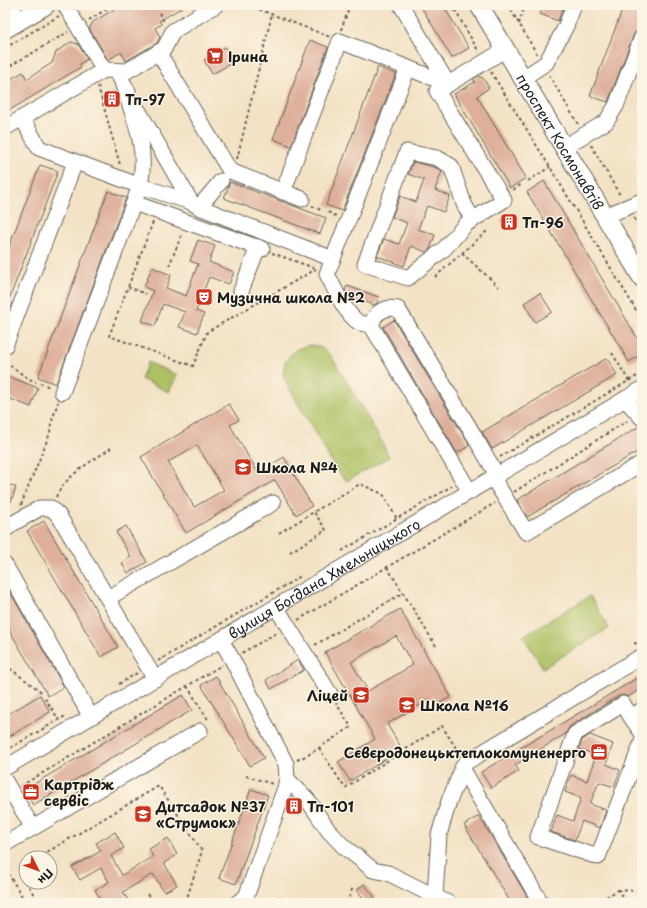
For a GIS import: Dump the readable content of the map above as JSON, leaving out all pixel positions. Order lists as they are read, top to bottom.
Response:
{
  "streets": {
    "main road": ["проспект Космонавтів"],
    "street": ["вулиця Богдана Хмельницького"]
  },
  "places": {
    "supermarket": ["Ірина"],
    "building": ["Тп-97", "Тп-96", "Тп-101"],
    "theatre": ["Музична школа №2"],
    "school or university": [
      "Школа №4",
      "Ліцей",
      "Школа №16",
      "Дитсадок №37 «Струмок»"
    ],
    "office": ["Сєвєродонецьктеплокомуненерго", "Картрiдж сервiс"]
  },
  "north": "bottom right"
}
